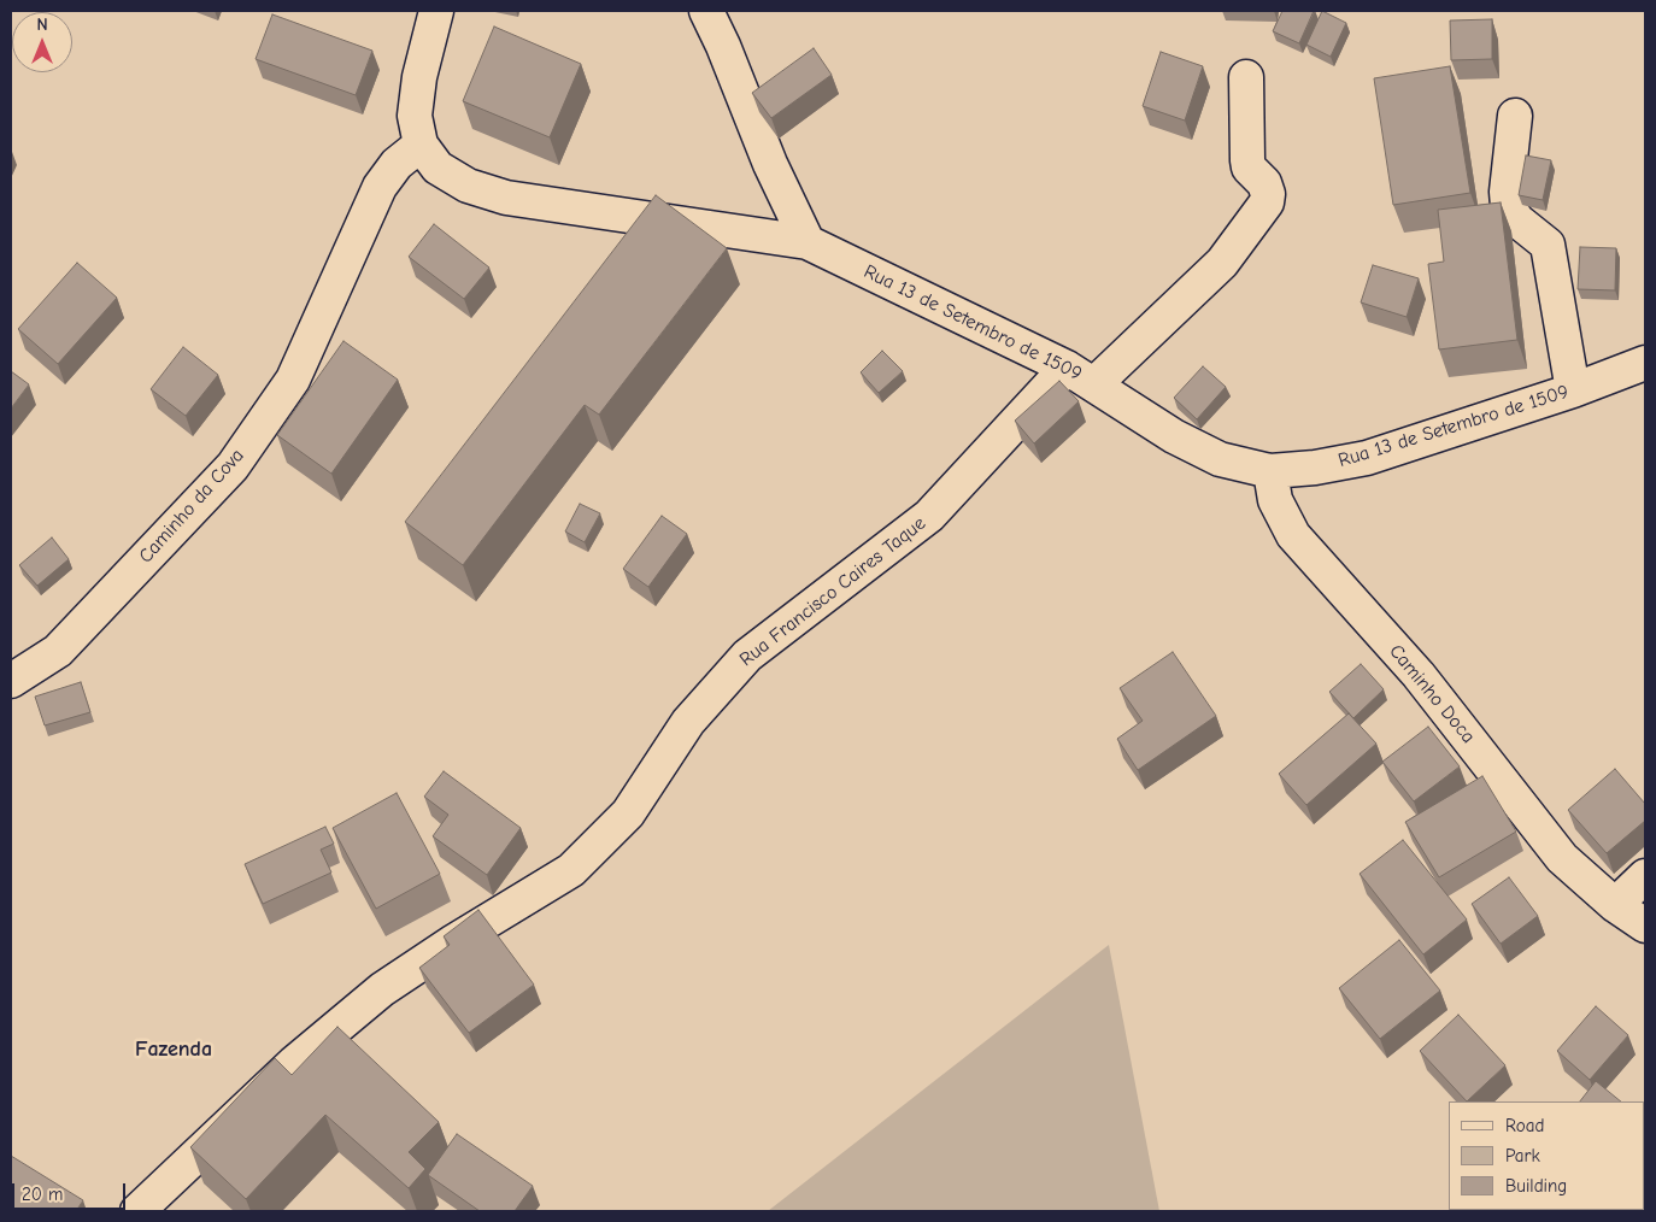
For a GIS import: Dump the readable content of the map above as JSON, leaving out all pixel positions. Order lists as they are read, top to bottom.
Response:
{
  "streets": {
    "street": [
      "Rua 13 de Setembro de 1509",
      "Caminho da Cova",
      "Rua Francisco Caires Taque",
      "Caminho Doca"
    ]
  },
  "crossings": [
    ["Rua 13 de Setembro de 1509", "Rua Francisco Caires Taque"],
    ["Rua 13 de Setembro de 1509", "Caminho Doca"]
  ],
  "districts": ["Fazenda"],
  "legend": ["Road", "Park", "Building"],
  "scale_bar": "20 m",
  "north": "top"
}
